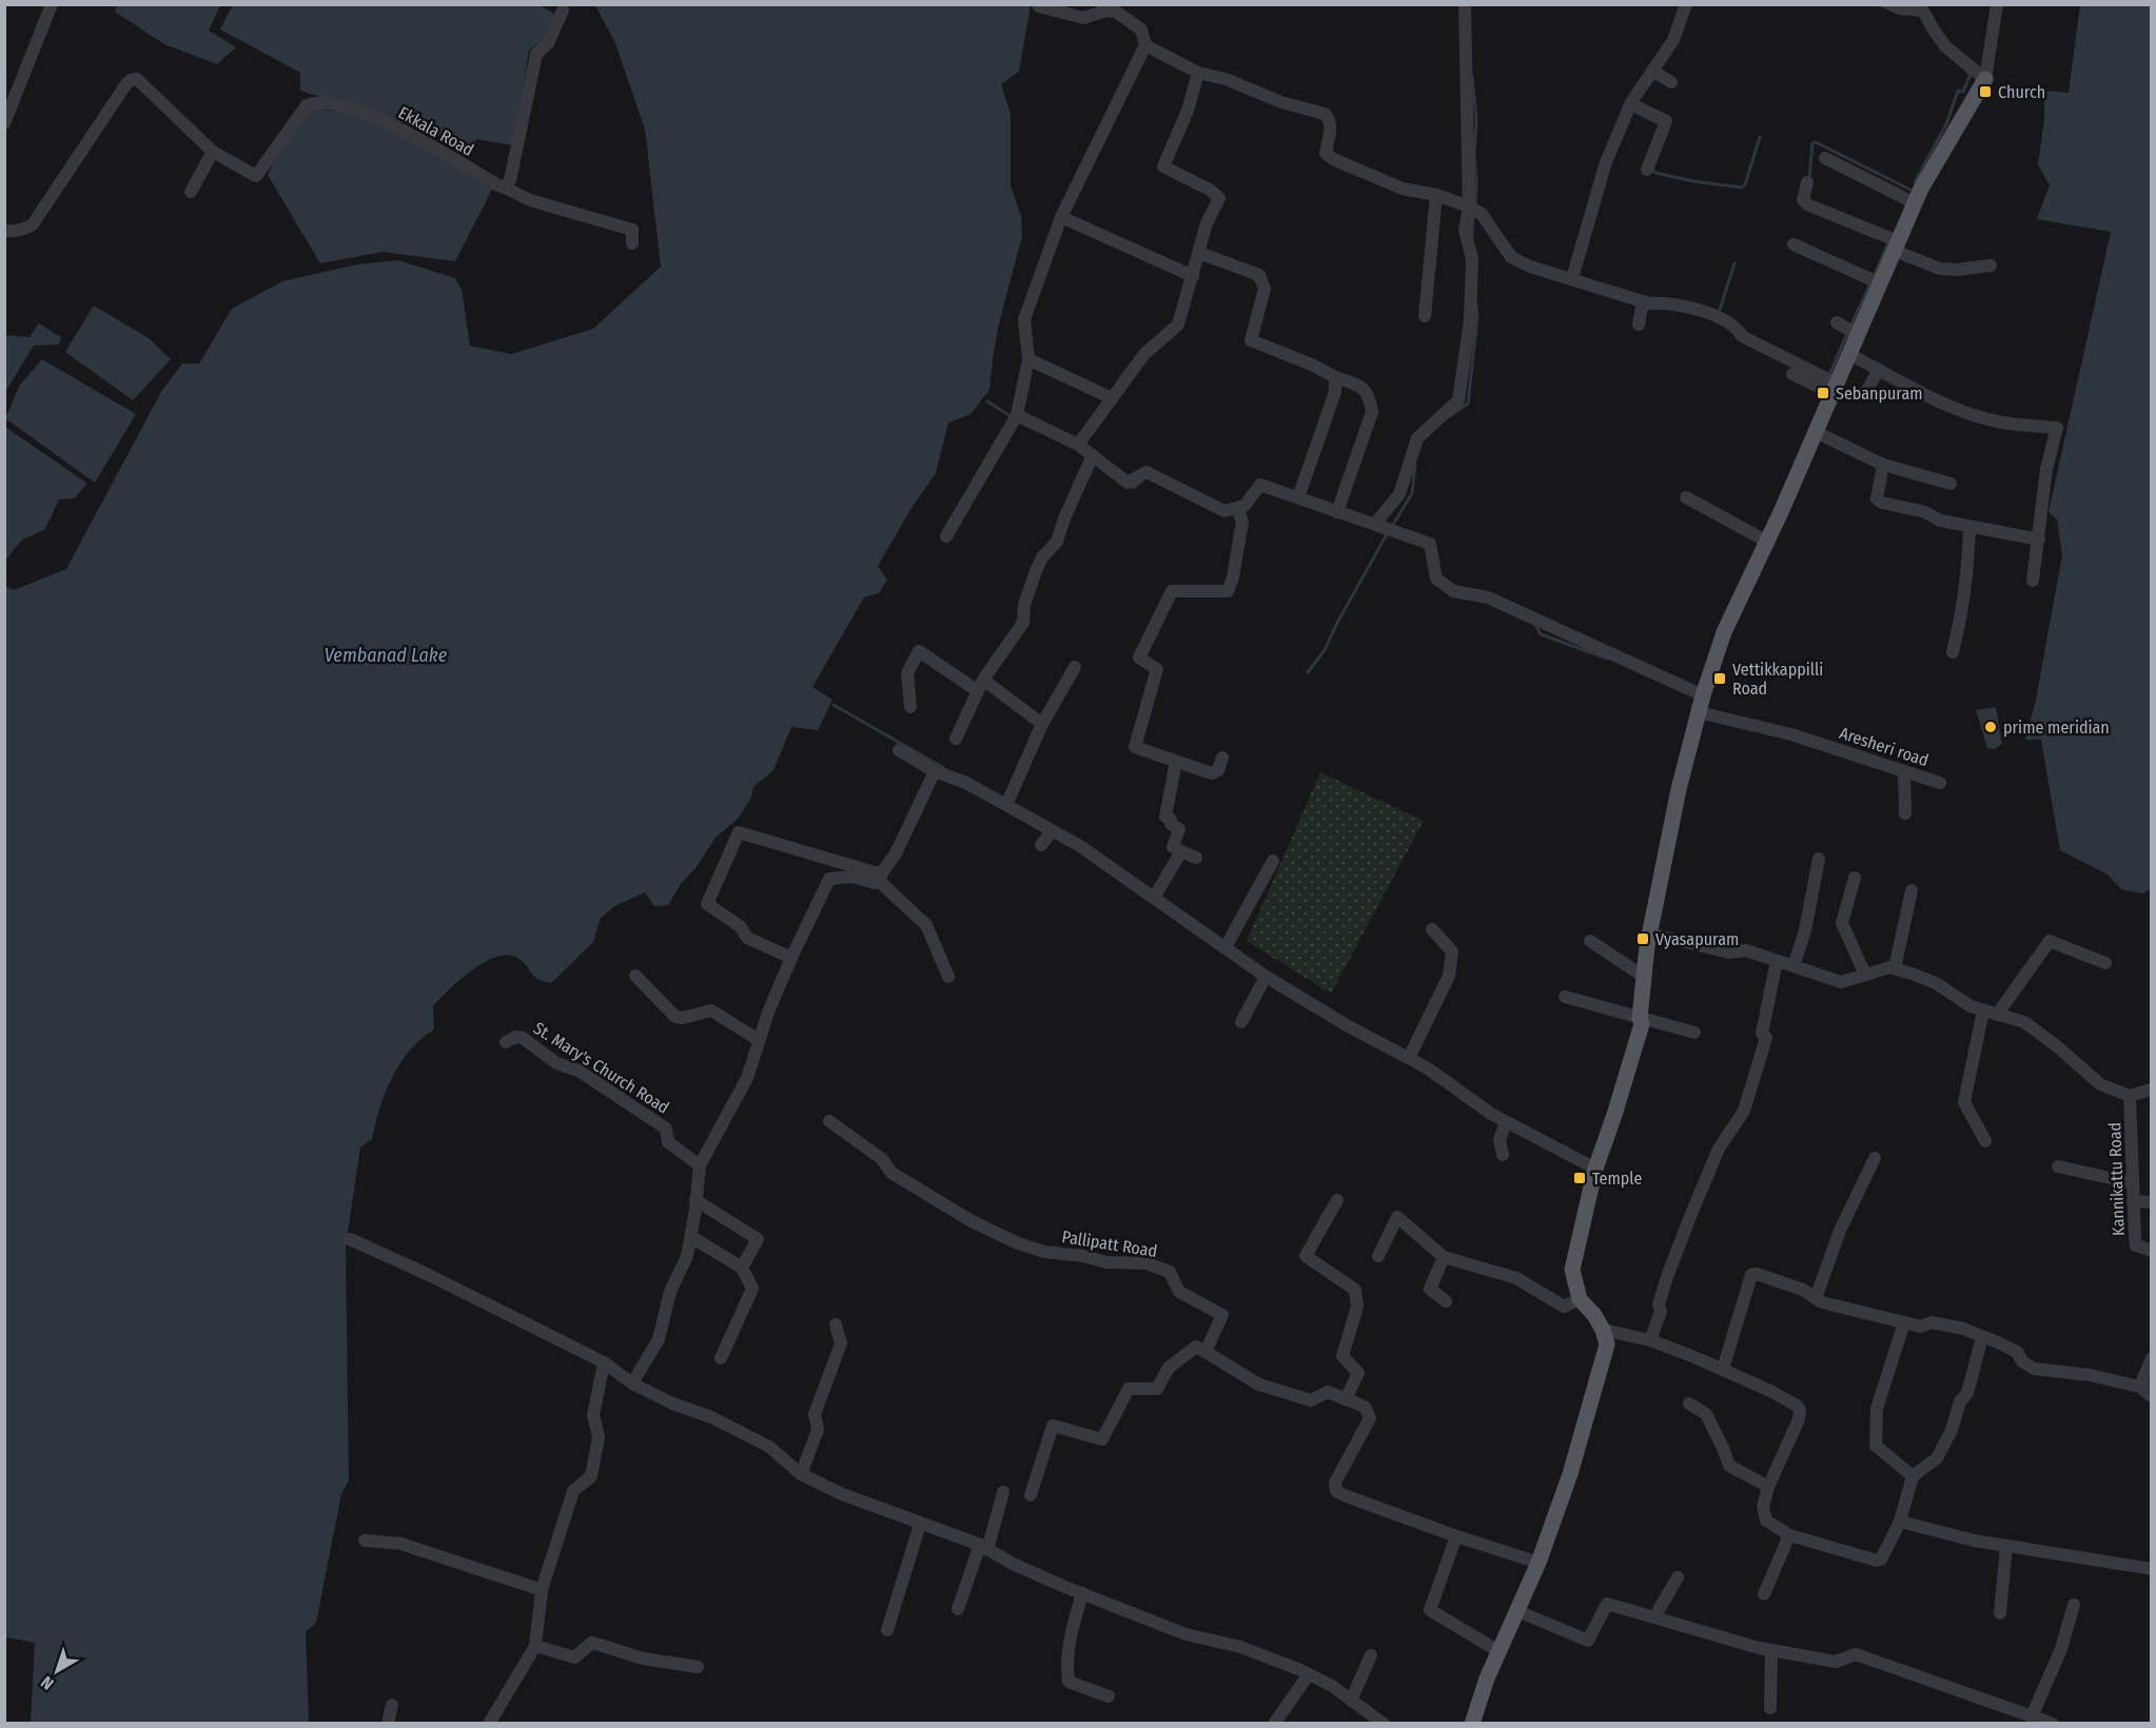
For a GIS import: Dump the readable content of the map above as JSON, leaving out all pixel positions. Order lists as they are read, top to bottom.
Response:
{
  "streets": {
    "street": [
      "Ekkala Road",
      "Aresheri road",
      "St. Mary's Church Road",
      "Kannikattu Road",
      "Pallipatt Road"
    ]
  },
  "water": ["Vembanad Lake"],
  "places": {
    "transit": [
      "Church",
      "Sebanpuram",
      "Vettikkappilli Road",
      "Vyasapuram",
      "Temple"
    ],
    "other": ["prime meridian"]
  },
  "north": "bottom left"
}
